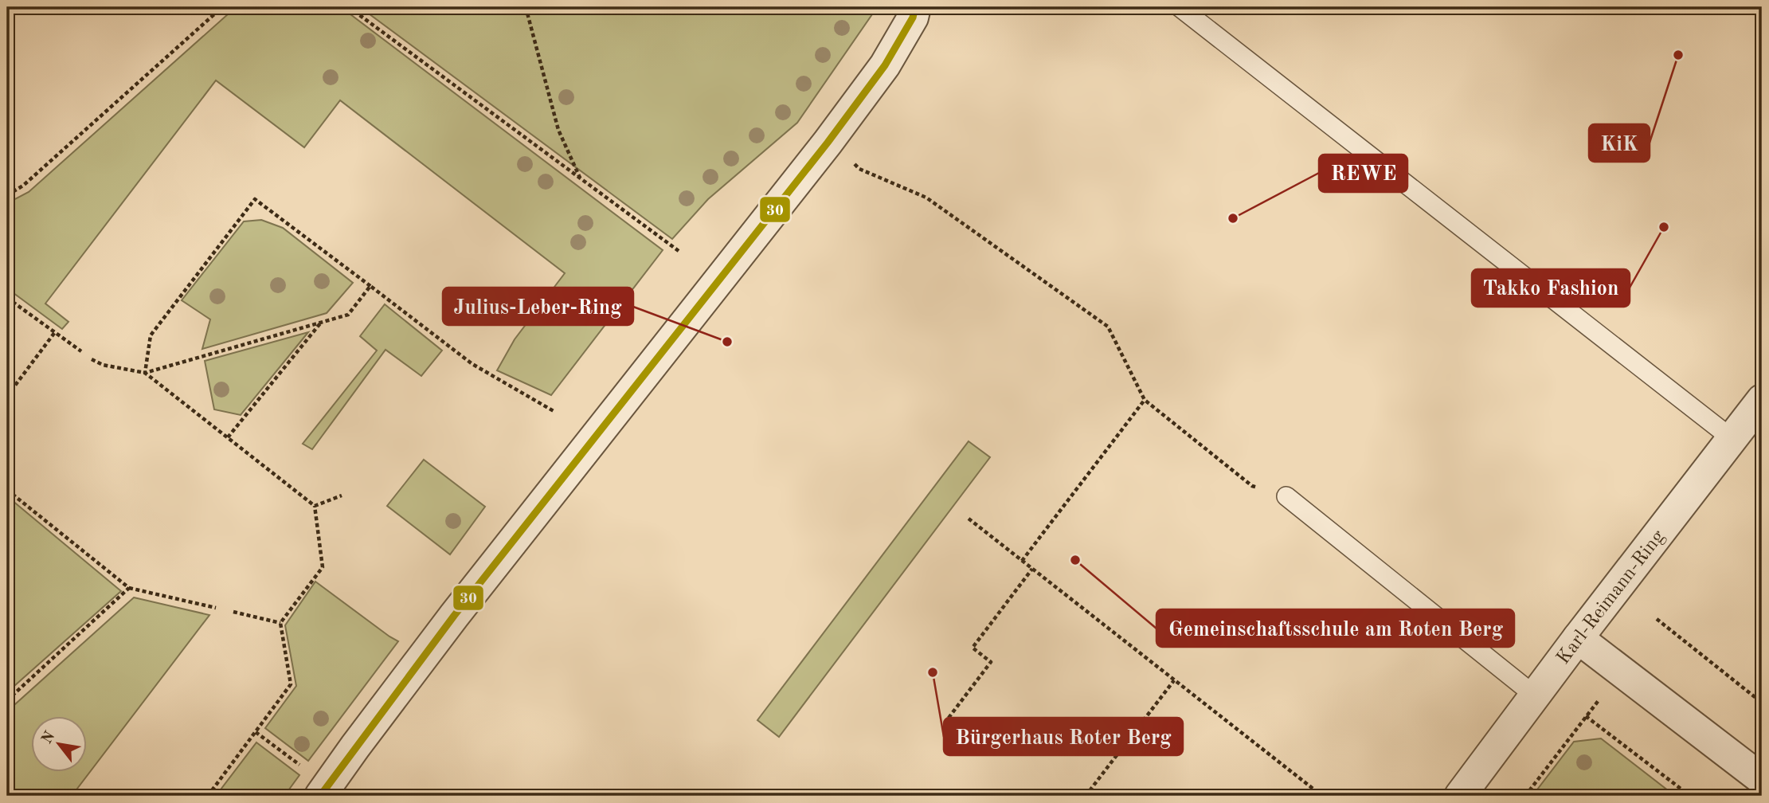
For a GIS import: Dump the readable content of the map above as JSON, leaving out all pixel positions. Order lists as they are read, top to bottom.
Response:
{
  "streets": {
    "street": ["Karl-Reimann-Ring"]
  },
  "places": [
    "KiK",
    "REWE",
    "Takko Fashion",
    "Julius-Leber-Ring",
    "Gemeinschaftsschule am Roten Berg",
    "Bürgerhaus Roter Berg"
  ],
  "lines": ["transit line 30"],
  "north": "top left"
}
